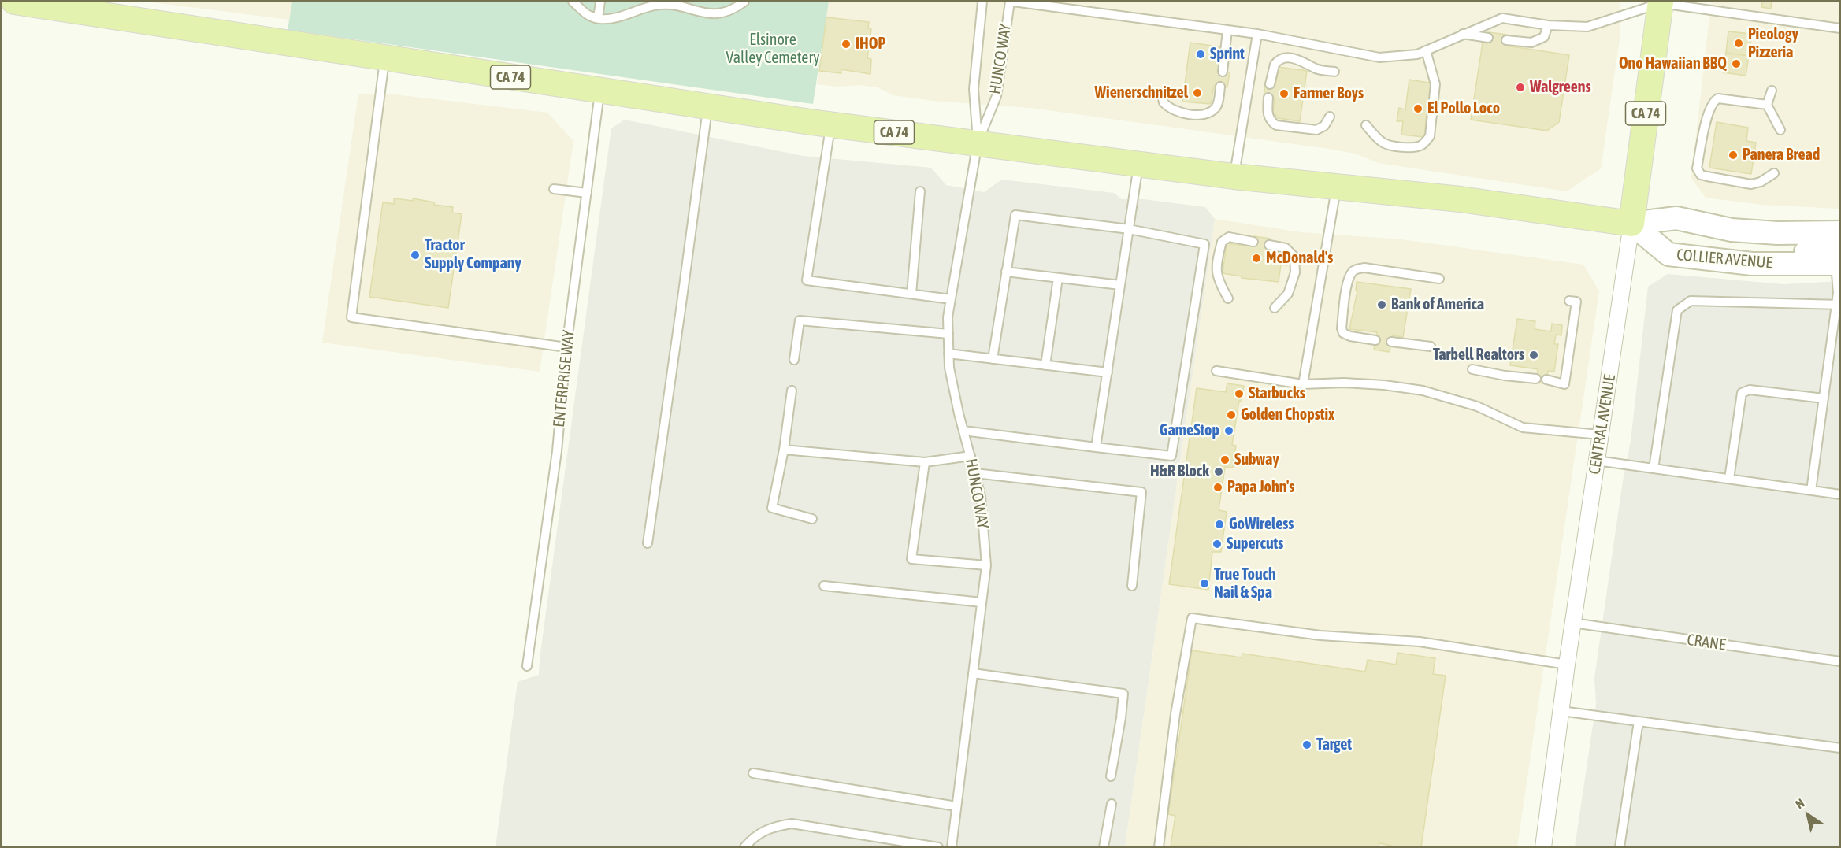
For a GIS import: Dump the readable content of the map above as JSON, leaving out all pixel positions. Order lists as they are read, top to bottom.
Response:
{
  "streets": {
    "main road": ["CA 74", "COLLIER AVENUE", "CENTRAL AVENUE"],
    "lane": ["HUNCO WAY", "ENTERPRISE WAY", "CRANE"]
  },
  "crossings": [
    ["HUNCO WAY", "CA 74"],
    ["CA 74", "COLLIER AVENUE"],
    ["CA 74", "ENTERPRISE WAY"],
    ["CA 74", "CENTRAL AVENUE"],
    ["COLLIER AVENUE", "CENTRAL AVENUE"],
    ["CENTRAL AVENUE", "CRANE"]
  ],
  "parks": ["Elsinore Valley Cemetery"],
  "places": [
    "Pieology Pizzeria",
    "IHOP",
    "Sprint",
    "Ono Hawaiian BBQ",
    "Walgreens",
    "Wienerschnitzel",
    "Farmer Boys",
    "El Pollo Loco",
    "Panera Bread",
    "Tractor Supply Company",
    "McDonald's",
    "Bank of America",
    "Tarbell Realtors",
    "Starbucks",
    "Golden Chopstix",
    "GameStop",
    "Subway",
    "H&R Block",
    "Papa John's",
    "GoWireless",
    "Supercuts",
    "True Touch Nail & Spa",
    "Target"
  ],
  "north": "top left"
}
